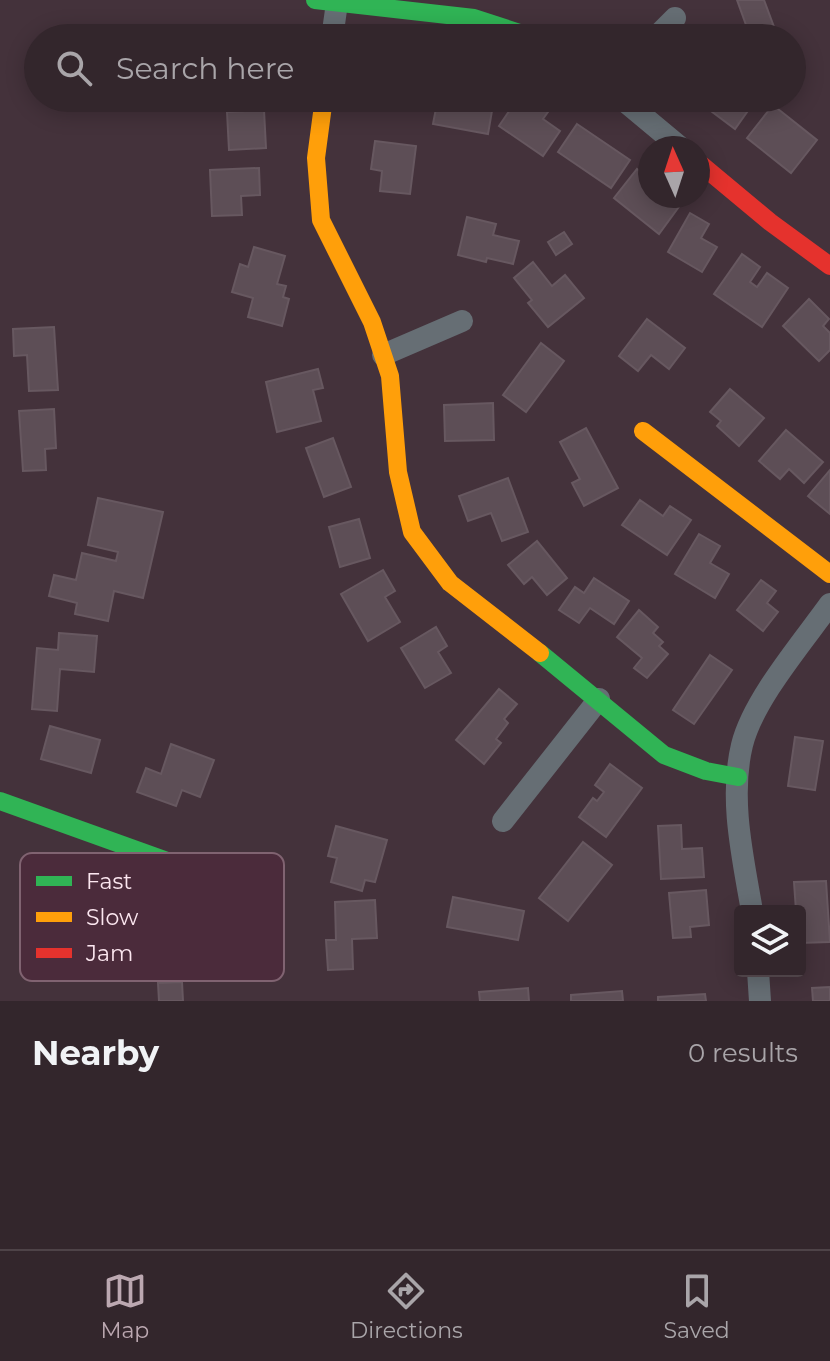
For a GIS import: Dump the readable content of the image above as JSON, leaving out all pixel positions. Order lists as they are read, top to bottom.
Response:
{
  "legend": ["Fast", "Slow", "Jam"],
  "north": "top",
  "page": {
    "search": "Search here",
    "heading": ["Nearby", "0 results"],
    "nav": ["Map", "Directions", "Saved"]
  }
}
